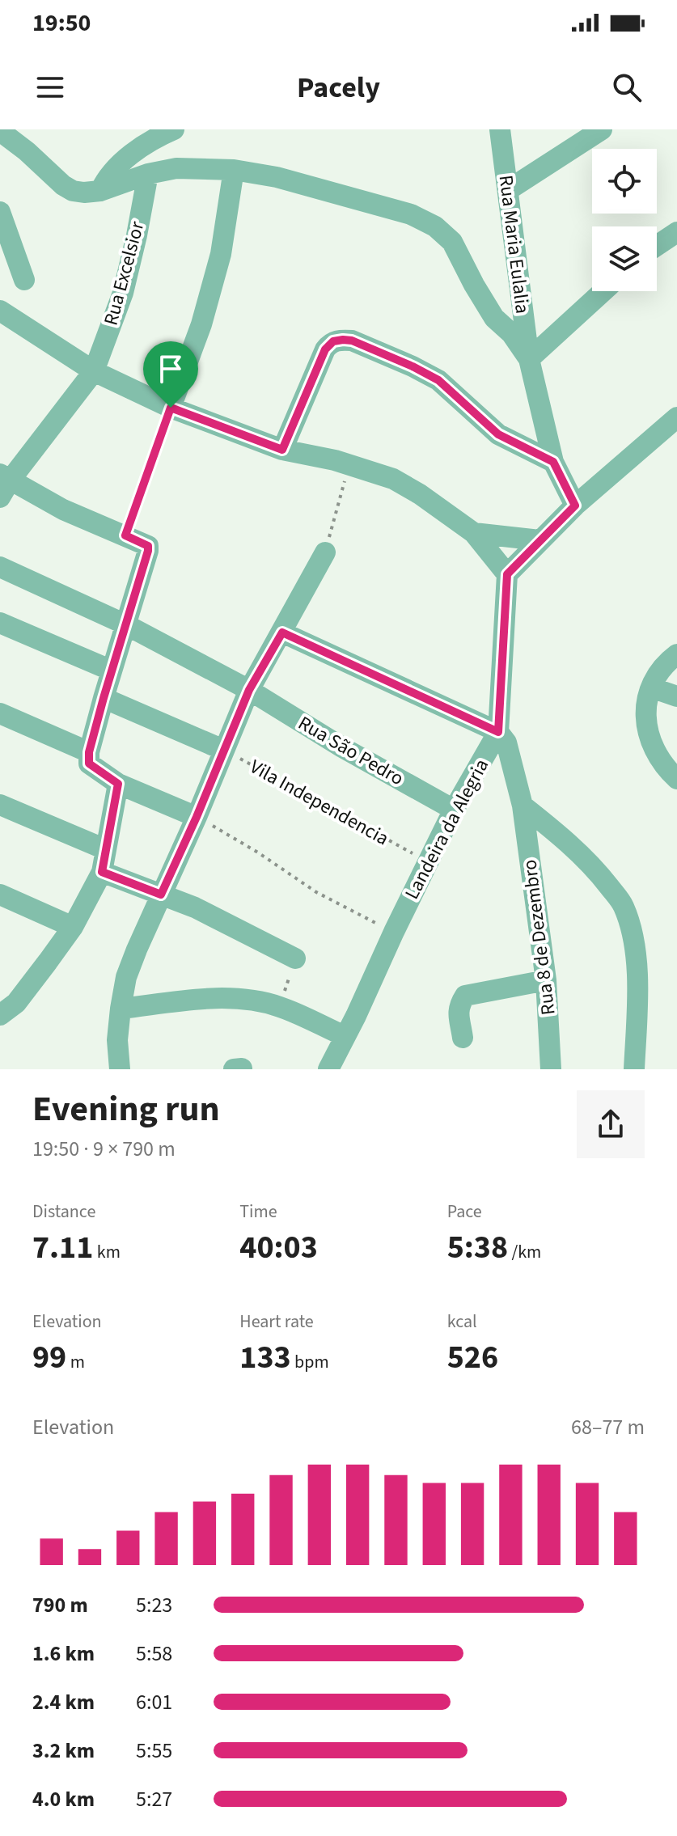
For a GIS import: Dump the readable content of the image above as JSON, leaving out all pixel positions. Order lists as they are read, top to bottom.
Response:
{
  "streets": {
    "street": [
      "Rua Maria Eulalia",
      "Rua Excelsior",
      "Rua São Pedro",
      "Landeira da Alegria",
      "Rua 8 de Dezembro"
    ],
    "path": ["Vila Independencia"]
  },
  "crossings": [
    ["Rua São Pedro", "Landeira da Alegria"],
    ["Vila Independencia", "Landeira da Alegria"],
    ["Landeira da Alegria", "Rua 8 de Dezembro"]
  ],
  "page": {
    "status": "19:50",
    "header": "Pacely",
    "heading": ["Evening run", "19:50 · 9 × 790 m"],
    "stats": [
      ["Distance", "7.11 km"],
      ["Time", "40:03"],
      ["Pace", "5:38 /km"],
      ["Elevation", "99 m"],
      ["Heart rate", "133 bpm"],
      ["kcal", "526"]
    ],
    "chart": ["Elevation", "68–77 m"],
    "list": [
      {
        "name": "790 m",
        "note": "5:23"
      },
      {
        "name": "1.6 km",
        "note": "5:58"
      },
      {
        "name": "2.4 km",
        "note": "6:01"
      },
      {
        "name": "3.2 km",
        "note": "5:55"
      },
      {
        "name": "4.0 km",
        "note": "5:27"
      }
    ]
  }
}
